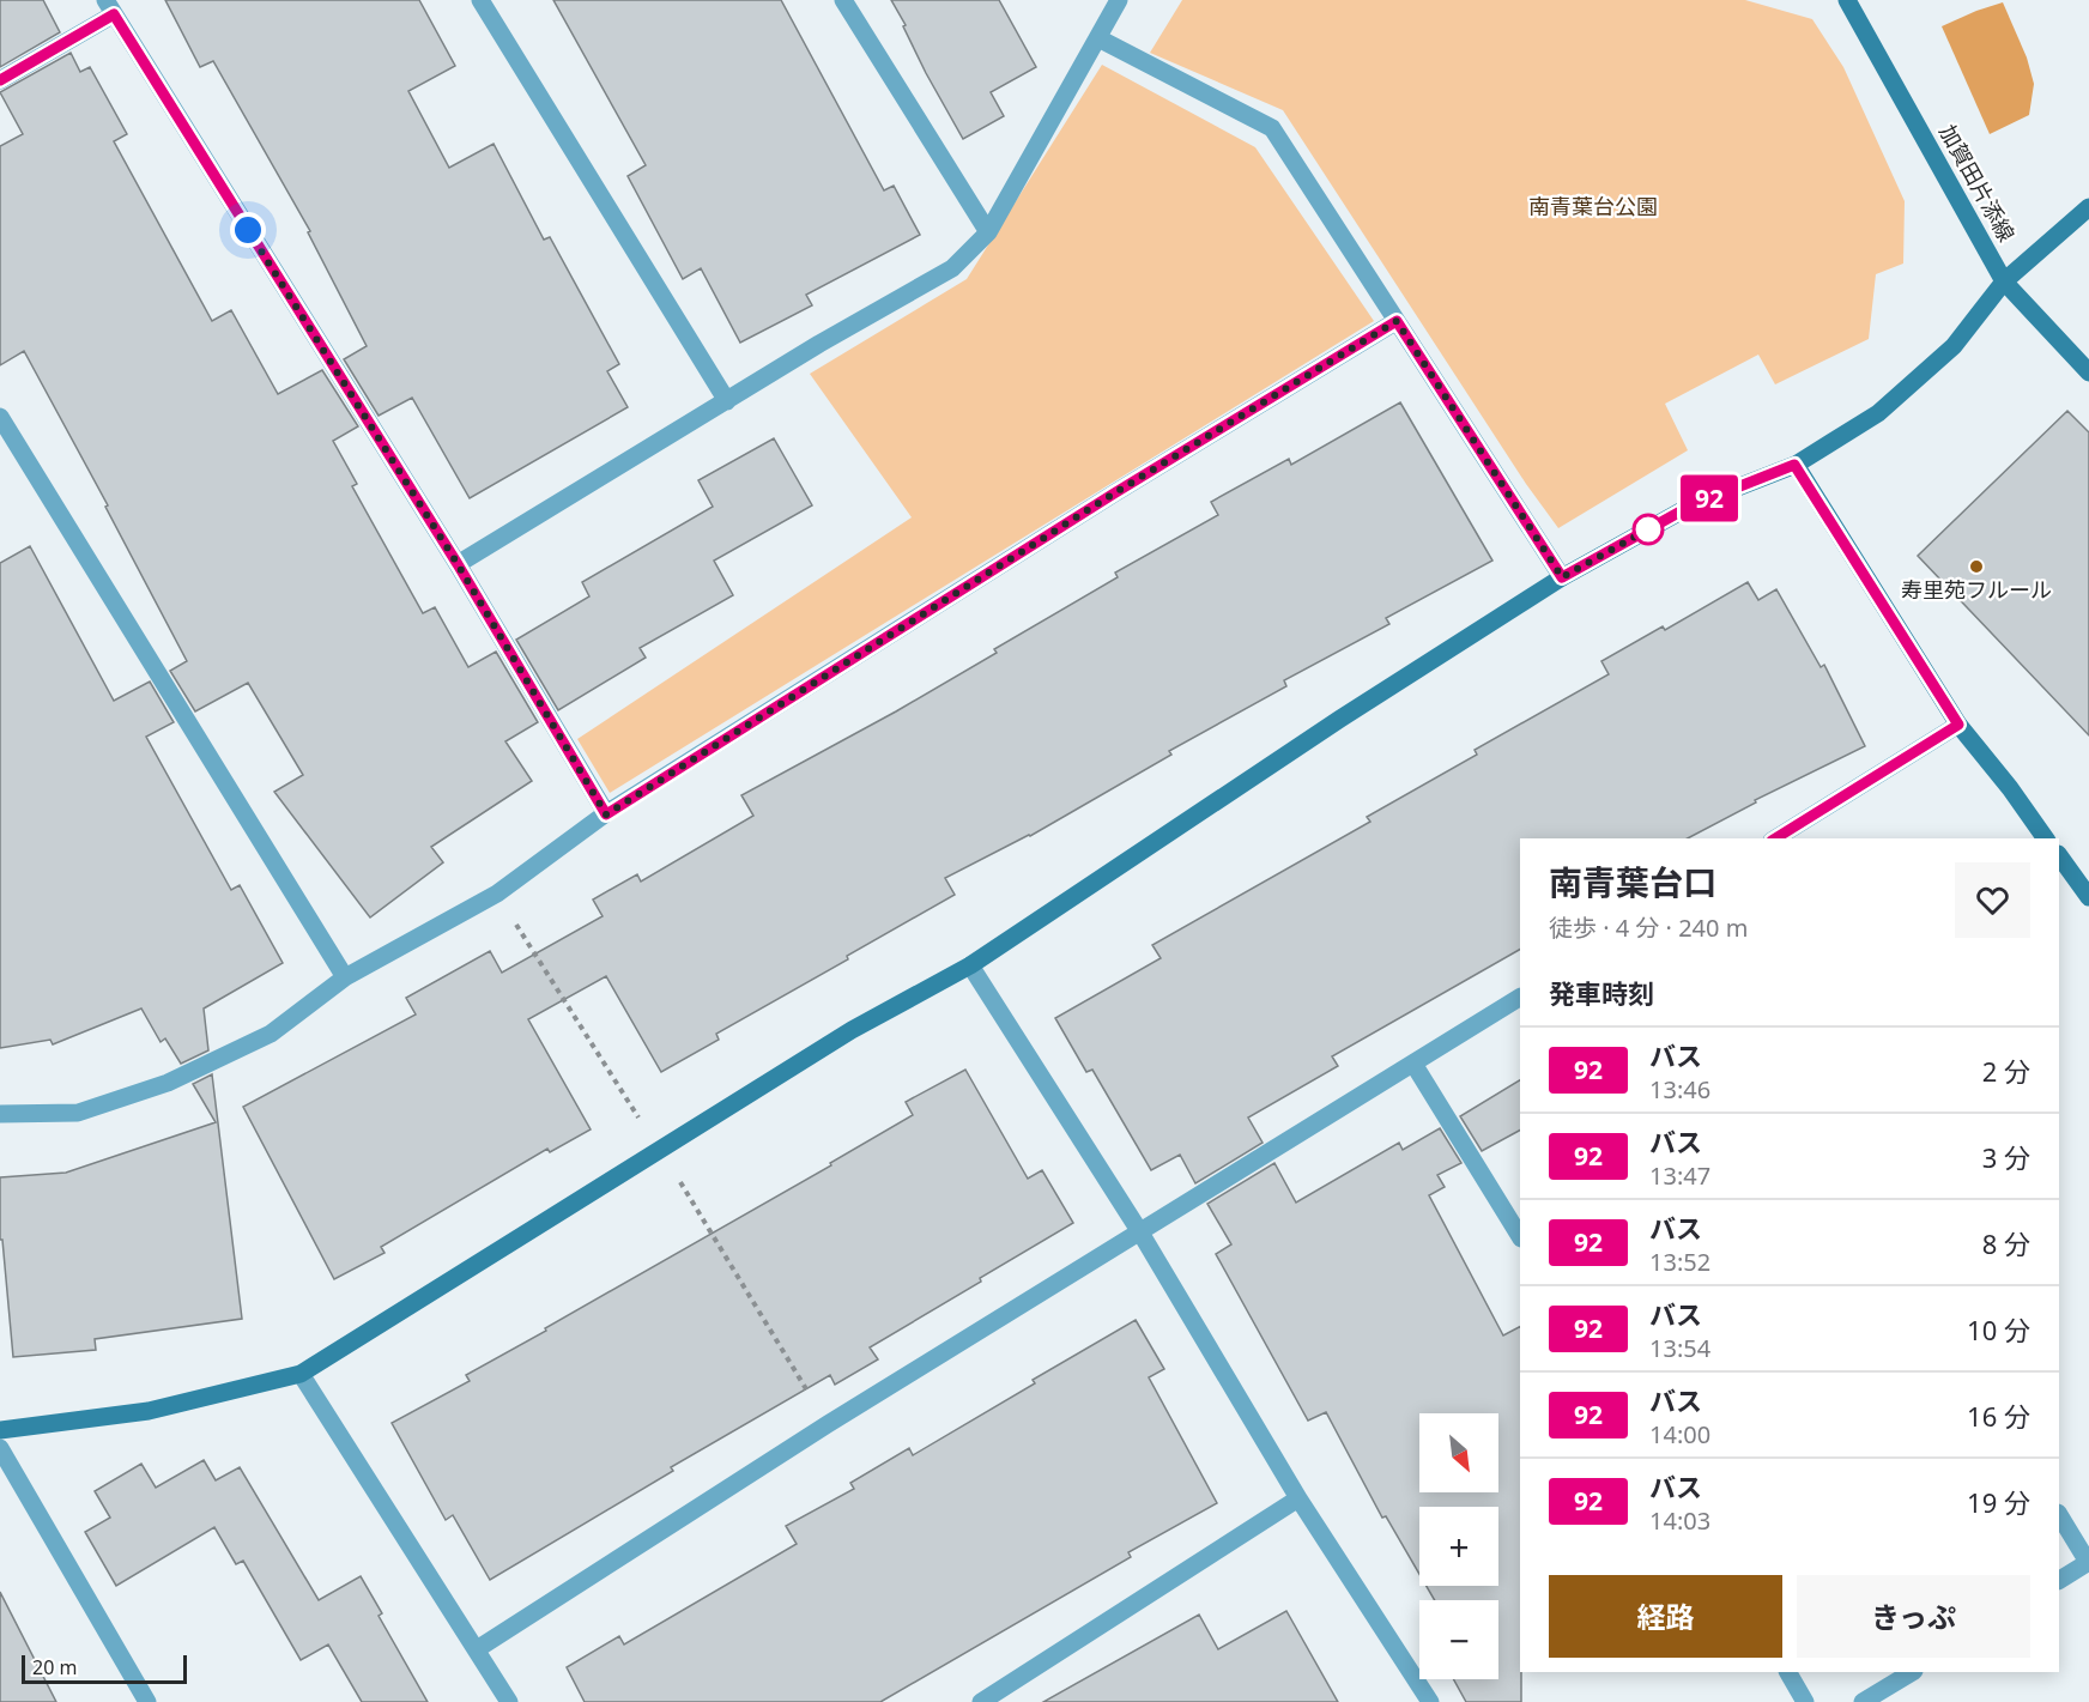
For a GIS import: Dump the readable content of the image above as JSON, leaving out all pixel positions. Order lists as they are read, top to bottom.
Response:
{
  "streets": {
    "street": ["加賀田片添線"]
  },
  "parks": ["南青葉台公園"],
  "places": ["寿里苑フルール"],
  "lines": ["bus line 92"],
  "scale_bar": "20 m",
  "north": "bottom right",
  "page": {
    "on_map": "92",
    "heading": [
      ["南青葉台口", "徒歩 · 4 分 · 240 m"],
      "発車時刻"
    ],
    "list": [
      {
        "mark": "92",
        "name": "バス",
        "note": "13:46",
        "value": "2 分"
      },
      {
        "mark": "92",
        "name": "バス",
        "note": "13:47",
        "value": "3 分"
      },
      {
        "mark": "92",
        "name": "バス",
        "note": "13:52",
        "value": "8 分"
      },
      {
        "mark": "92",
        "name": "バス",
        "note": "13:54",
        "value": "10 分"
      },
      {
        "mark": "92",
        "name": "バス",
        "note": "14:00",
        "value": "16 分"
      },
      {
        "mark": "92",
        "name": "バス",
        "note": "14:03",
        "value": "19 分"
      }
    ],
    "map_buttons": ["+", "−"],
    "buttons": ["経路", "きっぷ"],
    "scale": "20 m"
  }
}
